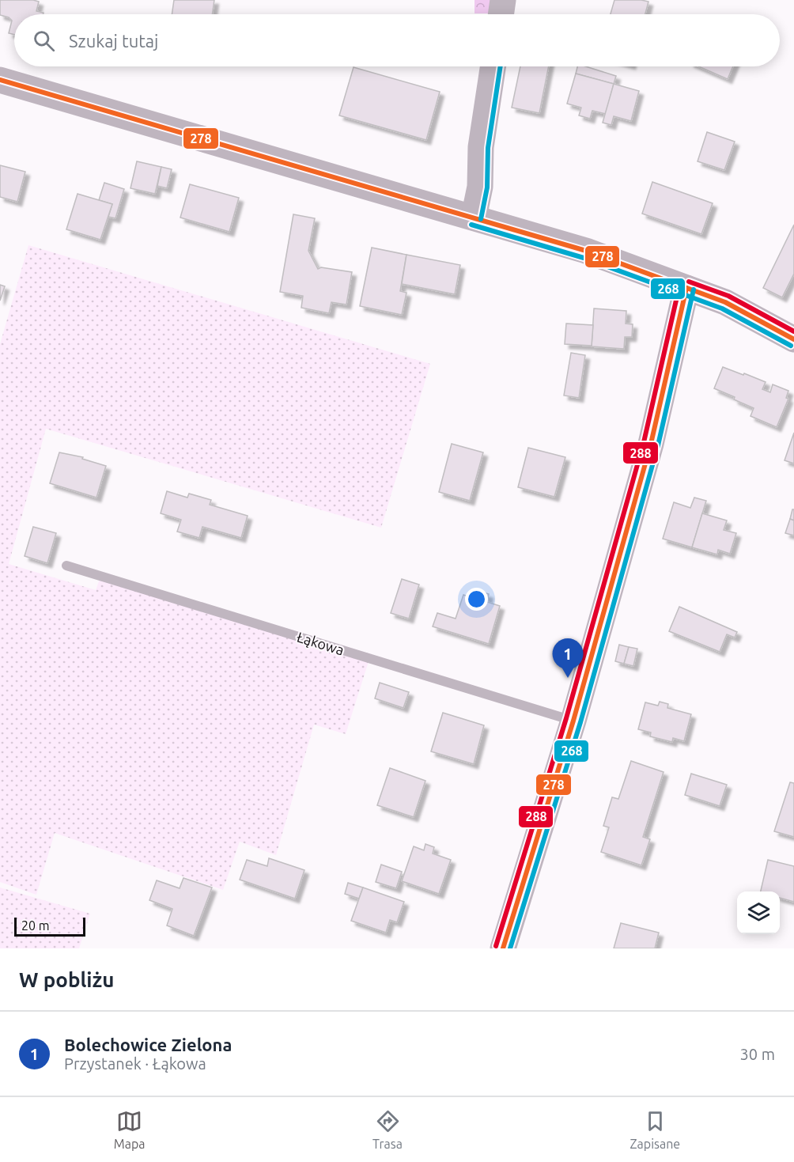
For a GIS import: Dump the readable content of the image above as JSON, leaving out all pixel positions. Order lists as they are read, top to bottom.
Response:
{
  "streets": {
    "lane": ["Łąkowa"]
  },
  "lines": ["transit line 268", "transit line 278", "transit line 288"],
  "scale_bar": "20 m",
  "page": {
    "search": "Szukaj tutaj",
    "pins": "1",
    "scale": "20 m",
    "heading": "W pobliżu",
    "list": [
      {
        "mark": "1",
        "name": "Bolechowice Zielona",
        "note": "Przystanek · Łąkowa",
        "value": "30 m"
      }
    ],
    "nav": ["Mapa", "Trasa", "Zapisane"]
  }
}
